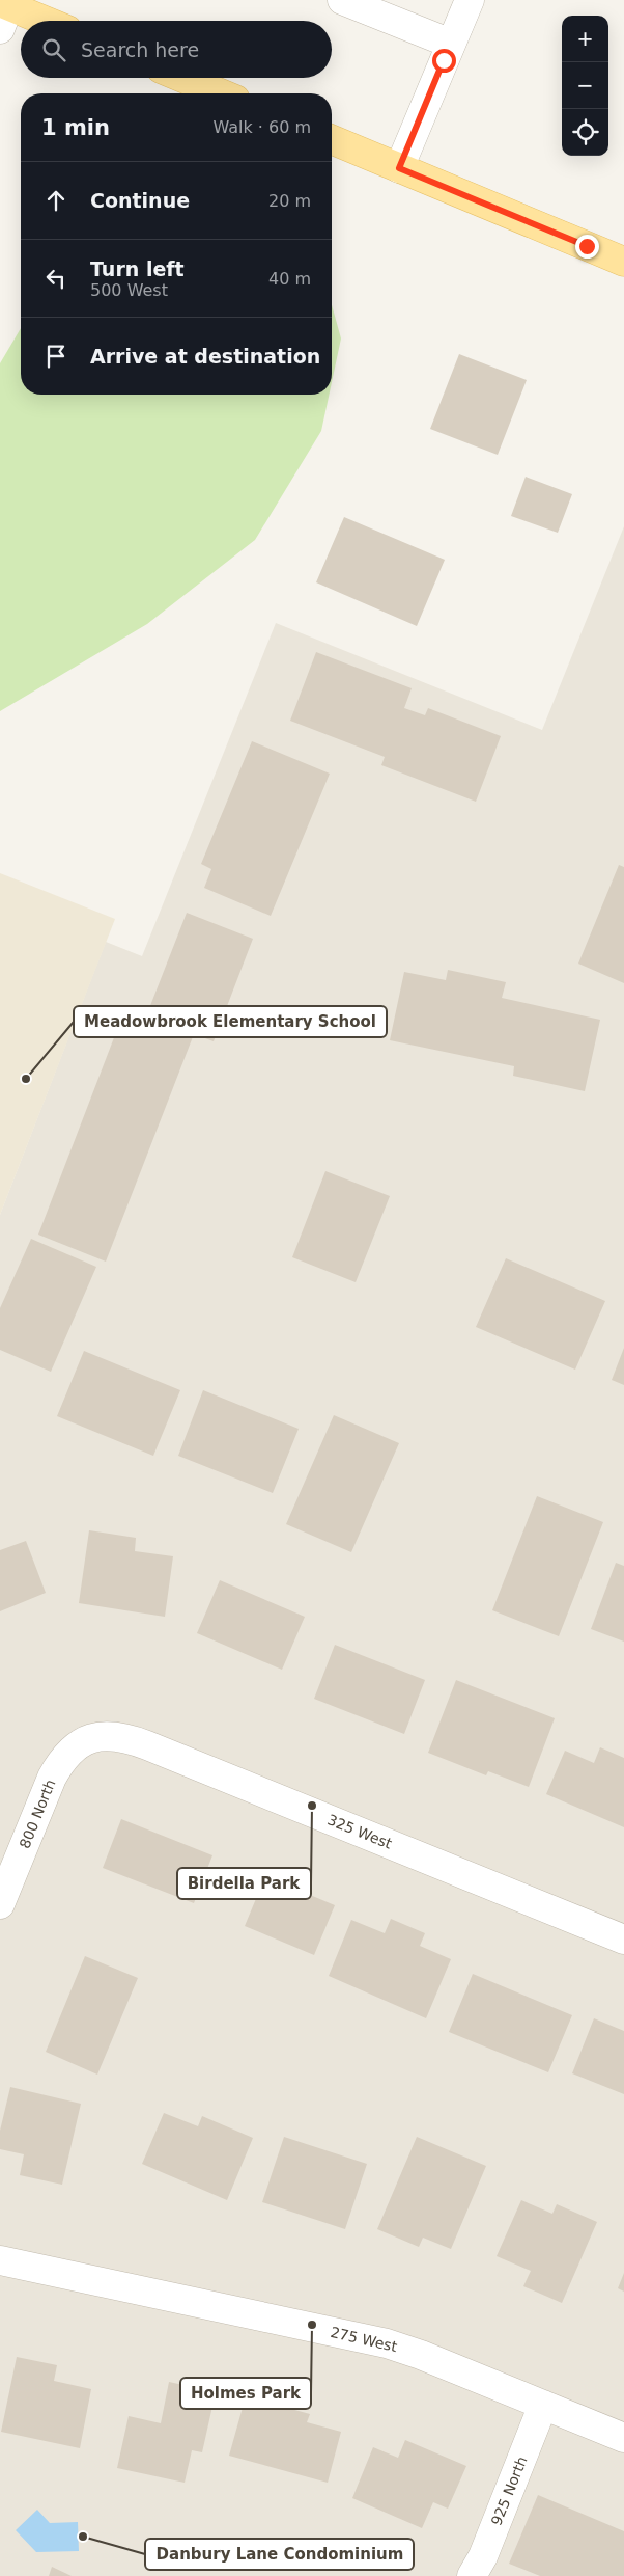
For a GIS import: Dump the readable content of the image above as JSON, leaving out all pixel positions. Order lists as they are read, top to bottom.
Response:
{
  "streets": {
    "street": [
      "800 North",
      "325 West",
      "275 West",
      "925 North"
    ]
  },
  "crossings": [
    ["800 North", "325 West"],
    ["275 West", "925 North"]
  ],
  "places": [
    "Meadowbrook Elementary School",
    "Birdella Park",
    "Holmes Park",
    "Danbury Lane Condominium"
  ],
  "page": {
    "map_buttons": ["+", "−"],
    "search": "Search here",
    "heading": ["1 min", "Walk · 60 m"],
    "list": [
      ["Continue", "20 m"],
      ["Turn left", "500 West", "40 m"],
      "Arrive at destination"
    ]
  }
}
